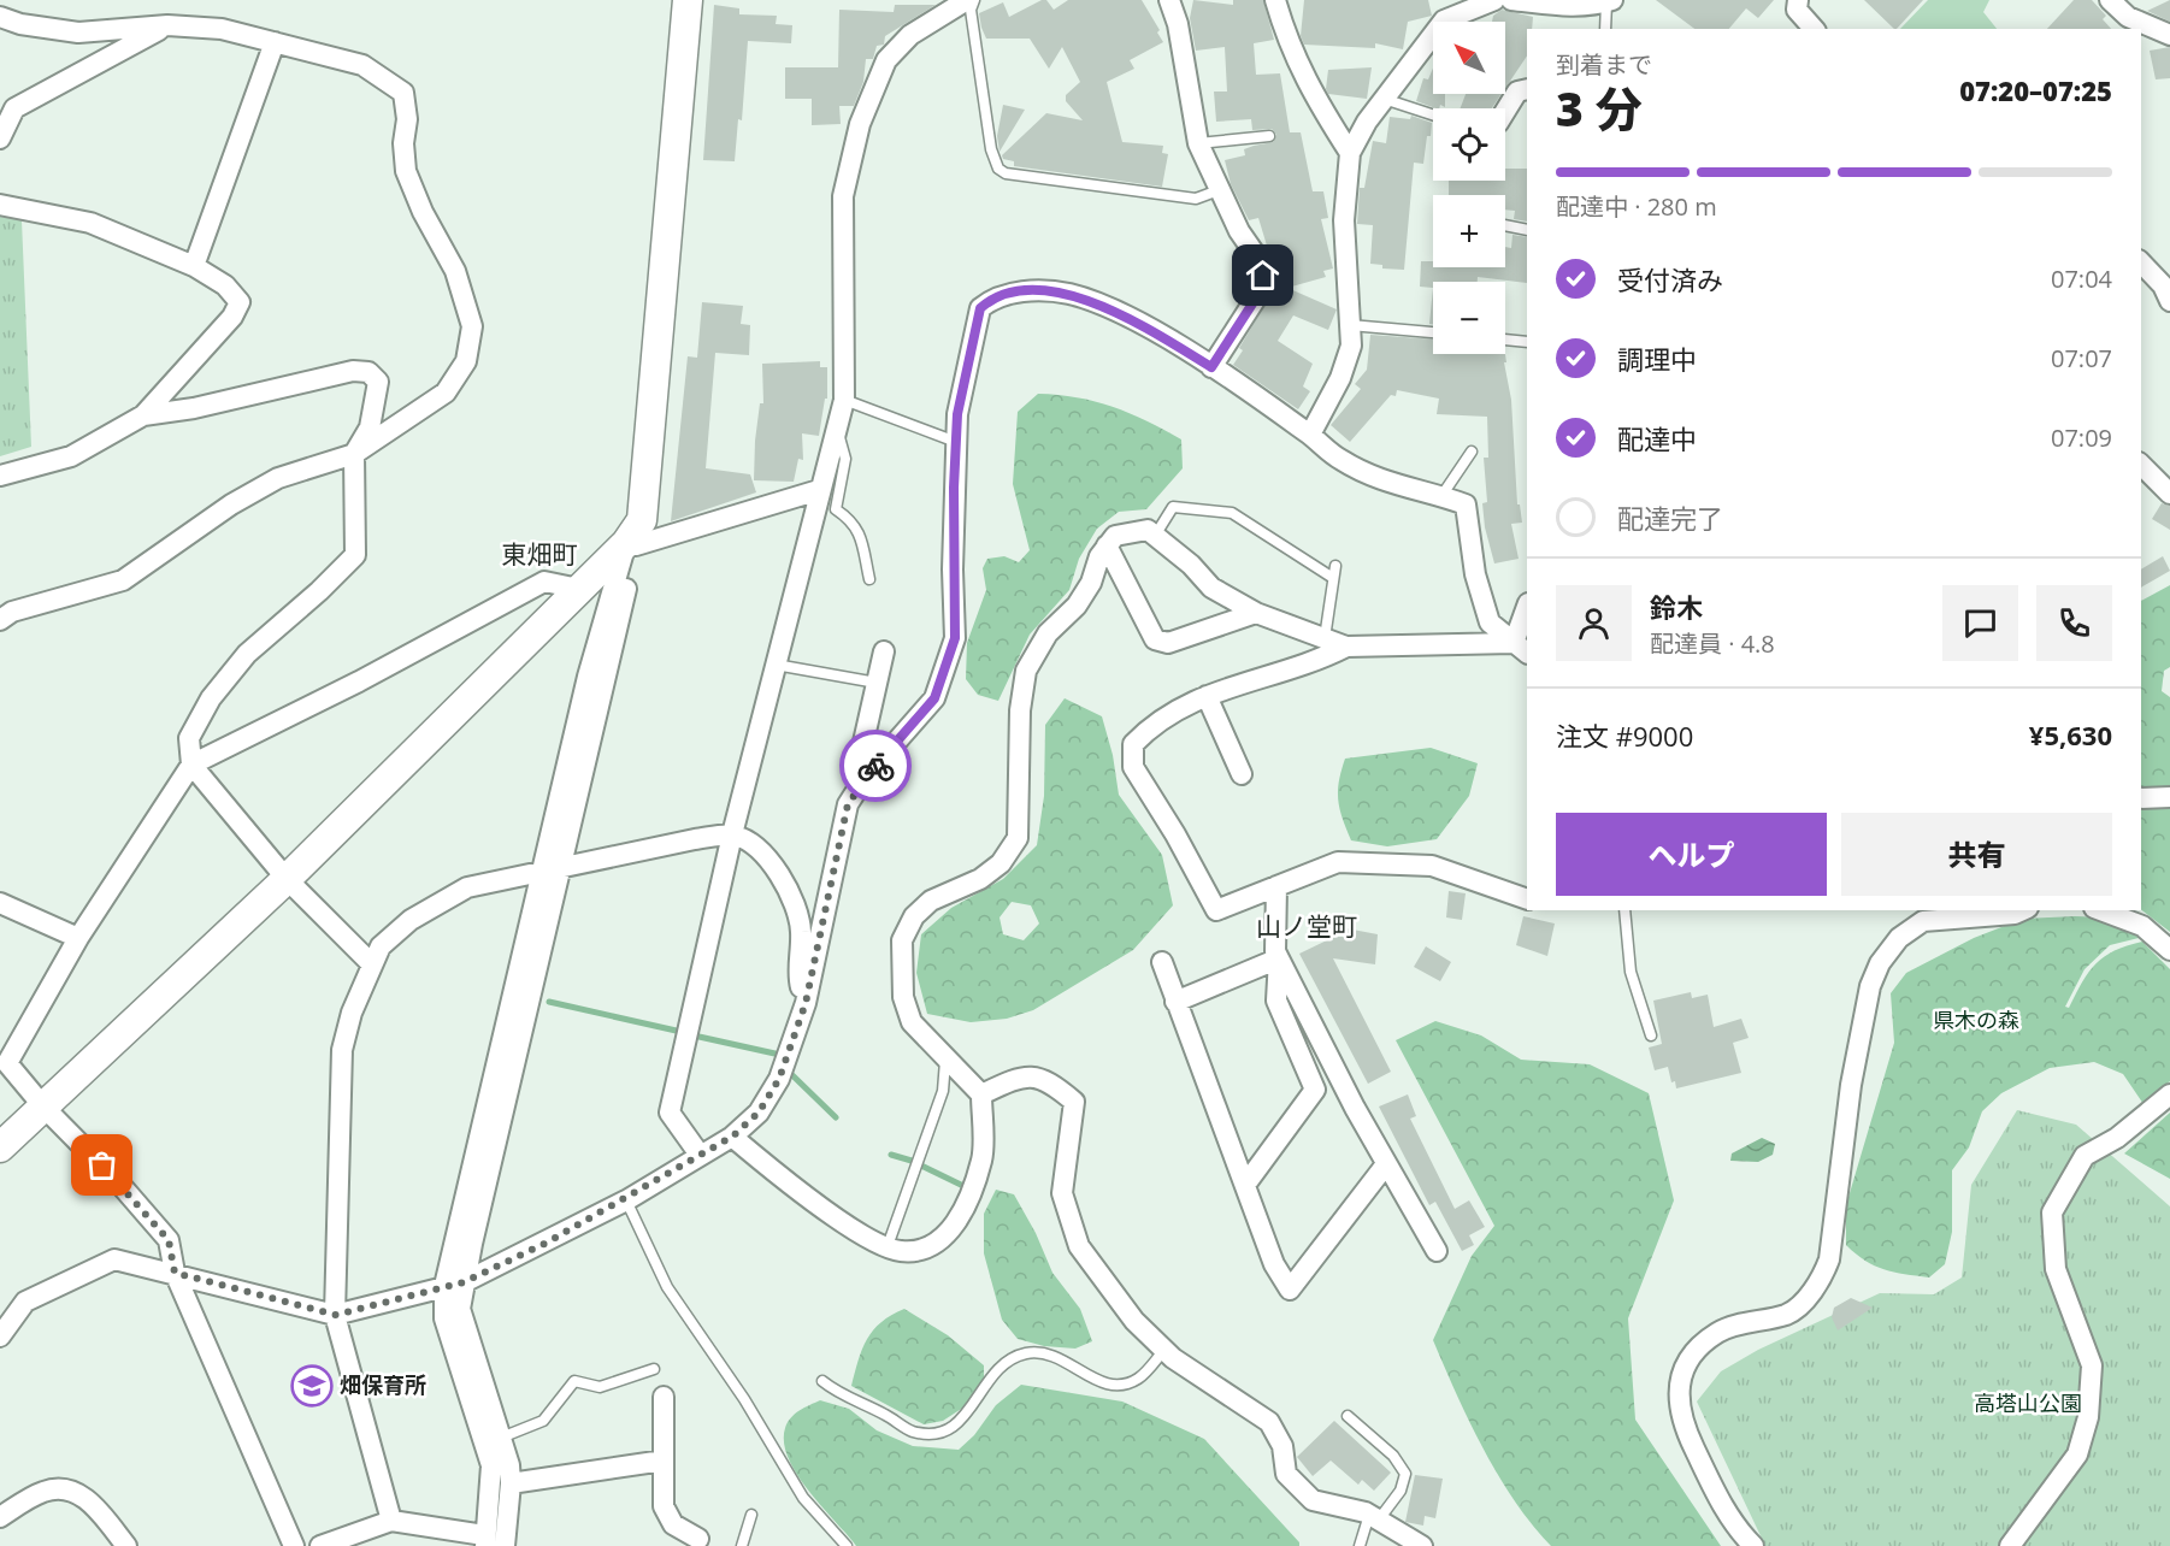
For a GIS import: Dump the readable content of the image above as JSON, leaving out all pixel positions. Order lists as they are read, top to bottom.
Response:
{
  "districts": ["東畑町", "山ノ堂町"],
  "parks": ["県木の森", "高塔山公園"],
  "places": {
    "school or university": ["畑保育所"]
  },
  "north": "top left",
  "page": {
    "map_buttons": ["+", "−"],
    "heading": ["3 分", "到着まで", "07:20–07:25"],
    "panel": [
      "鈴木",
      "配達員 · 4.8",
      "注文 #9000",
      "¥5,630"
    ],
    "bar": "配達中 · 280 m",
    "list": [
      ["受付済み", "07:04"],
      ["調理中", "07:07"],
      ["配達中", "07:09"],
      "配達完了"
    ],
    "buttons": ["ヘルプ", "共有"]
  }
}
